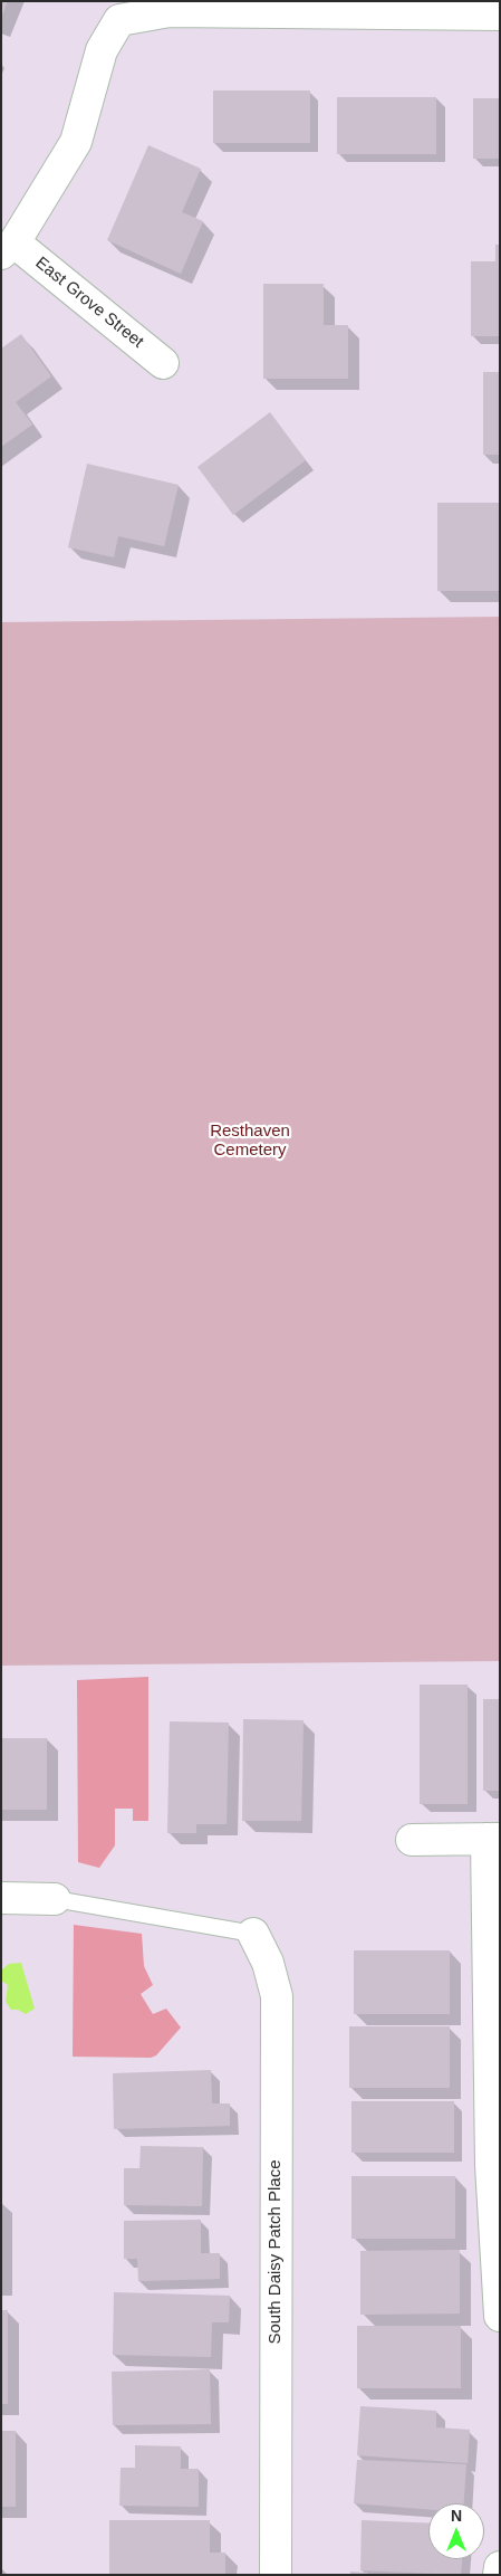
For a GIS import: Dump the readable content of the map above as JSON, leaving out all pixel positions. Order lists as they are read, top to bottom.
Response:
{
  "streets": {
    "street": ["East Grove Street", "South Daisy Patch Place"]
  },
  "parks": ["Resthaven Cemetery"],
  "north": "top"
}
